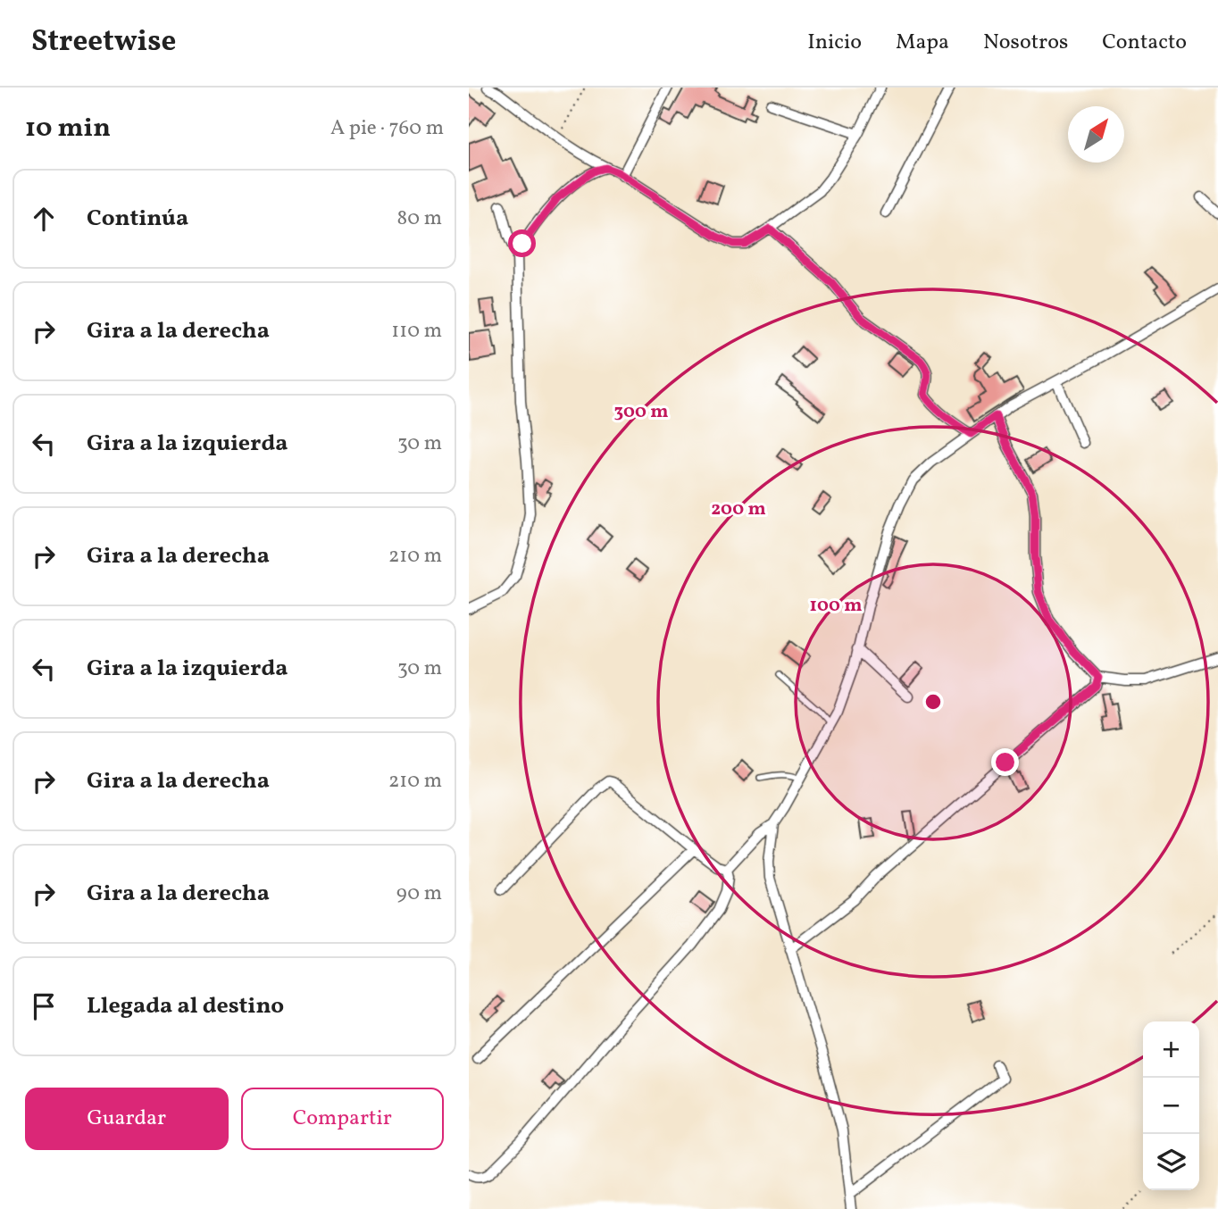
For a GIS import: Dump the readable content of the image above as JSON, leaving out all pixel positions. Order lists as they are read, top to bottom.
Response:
{
  "north": "top right",
  "page": {
    "header": "Streetwise",
    "nav": [
      "Inicio",
      "Mapa",
      "Nosotros",
      "Contacto"
    ],
    "heading": ["10 min", "A pie · 760 m"],
    "list": [
      ["Continúa", "80 m"],
      ["Gira a la derecha", "110 m"],
      ["Gira a la izquierda", "30 m"],
      ["Gira a la derecha", "210 m"],
      ["Gira a la izquierda", "30 m"],
      ["Gira a la derecha", "210 m"],
      ["Gira a la derecha", "90 m"],
      "Llegada al destino"
    ],
    "map_buttons": ["+", "−"],
    "buttons": ["Guardar", "Compartir"]
  },
  "rings": ["300 m", "200 m", "100 m"]
}
